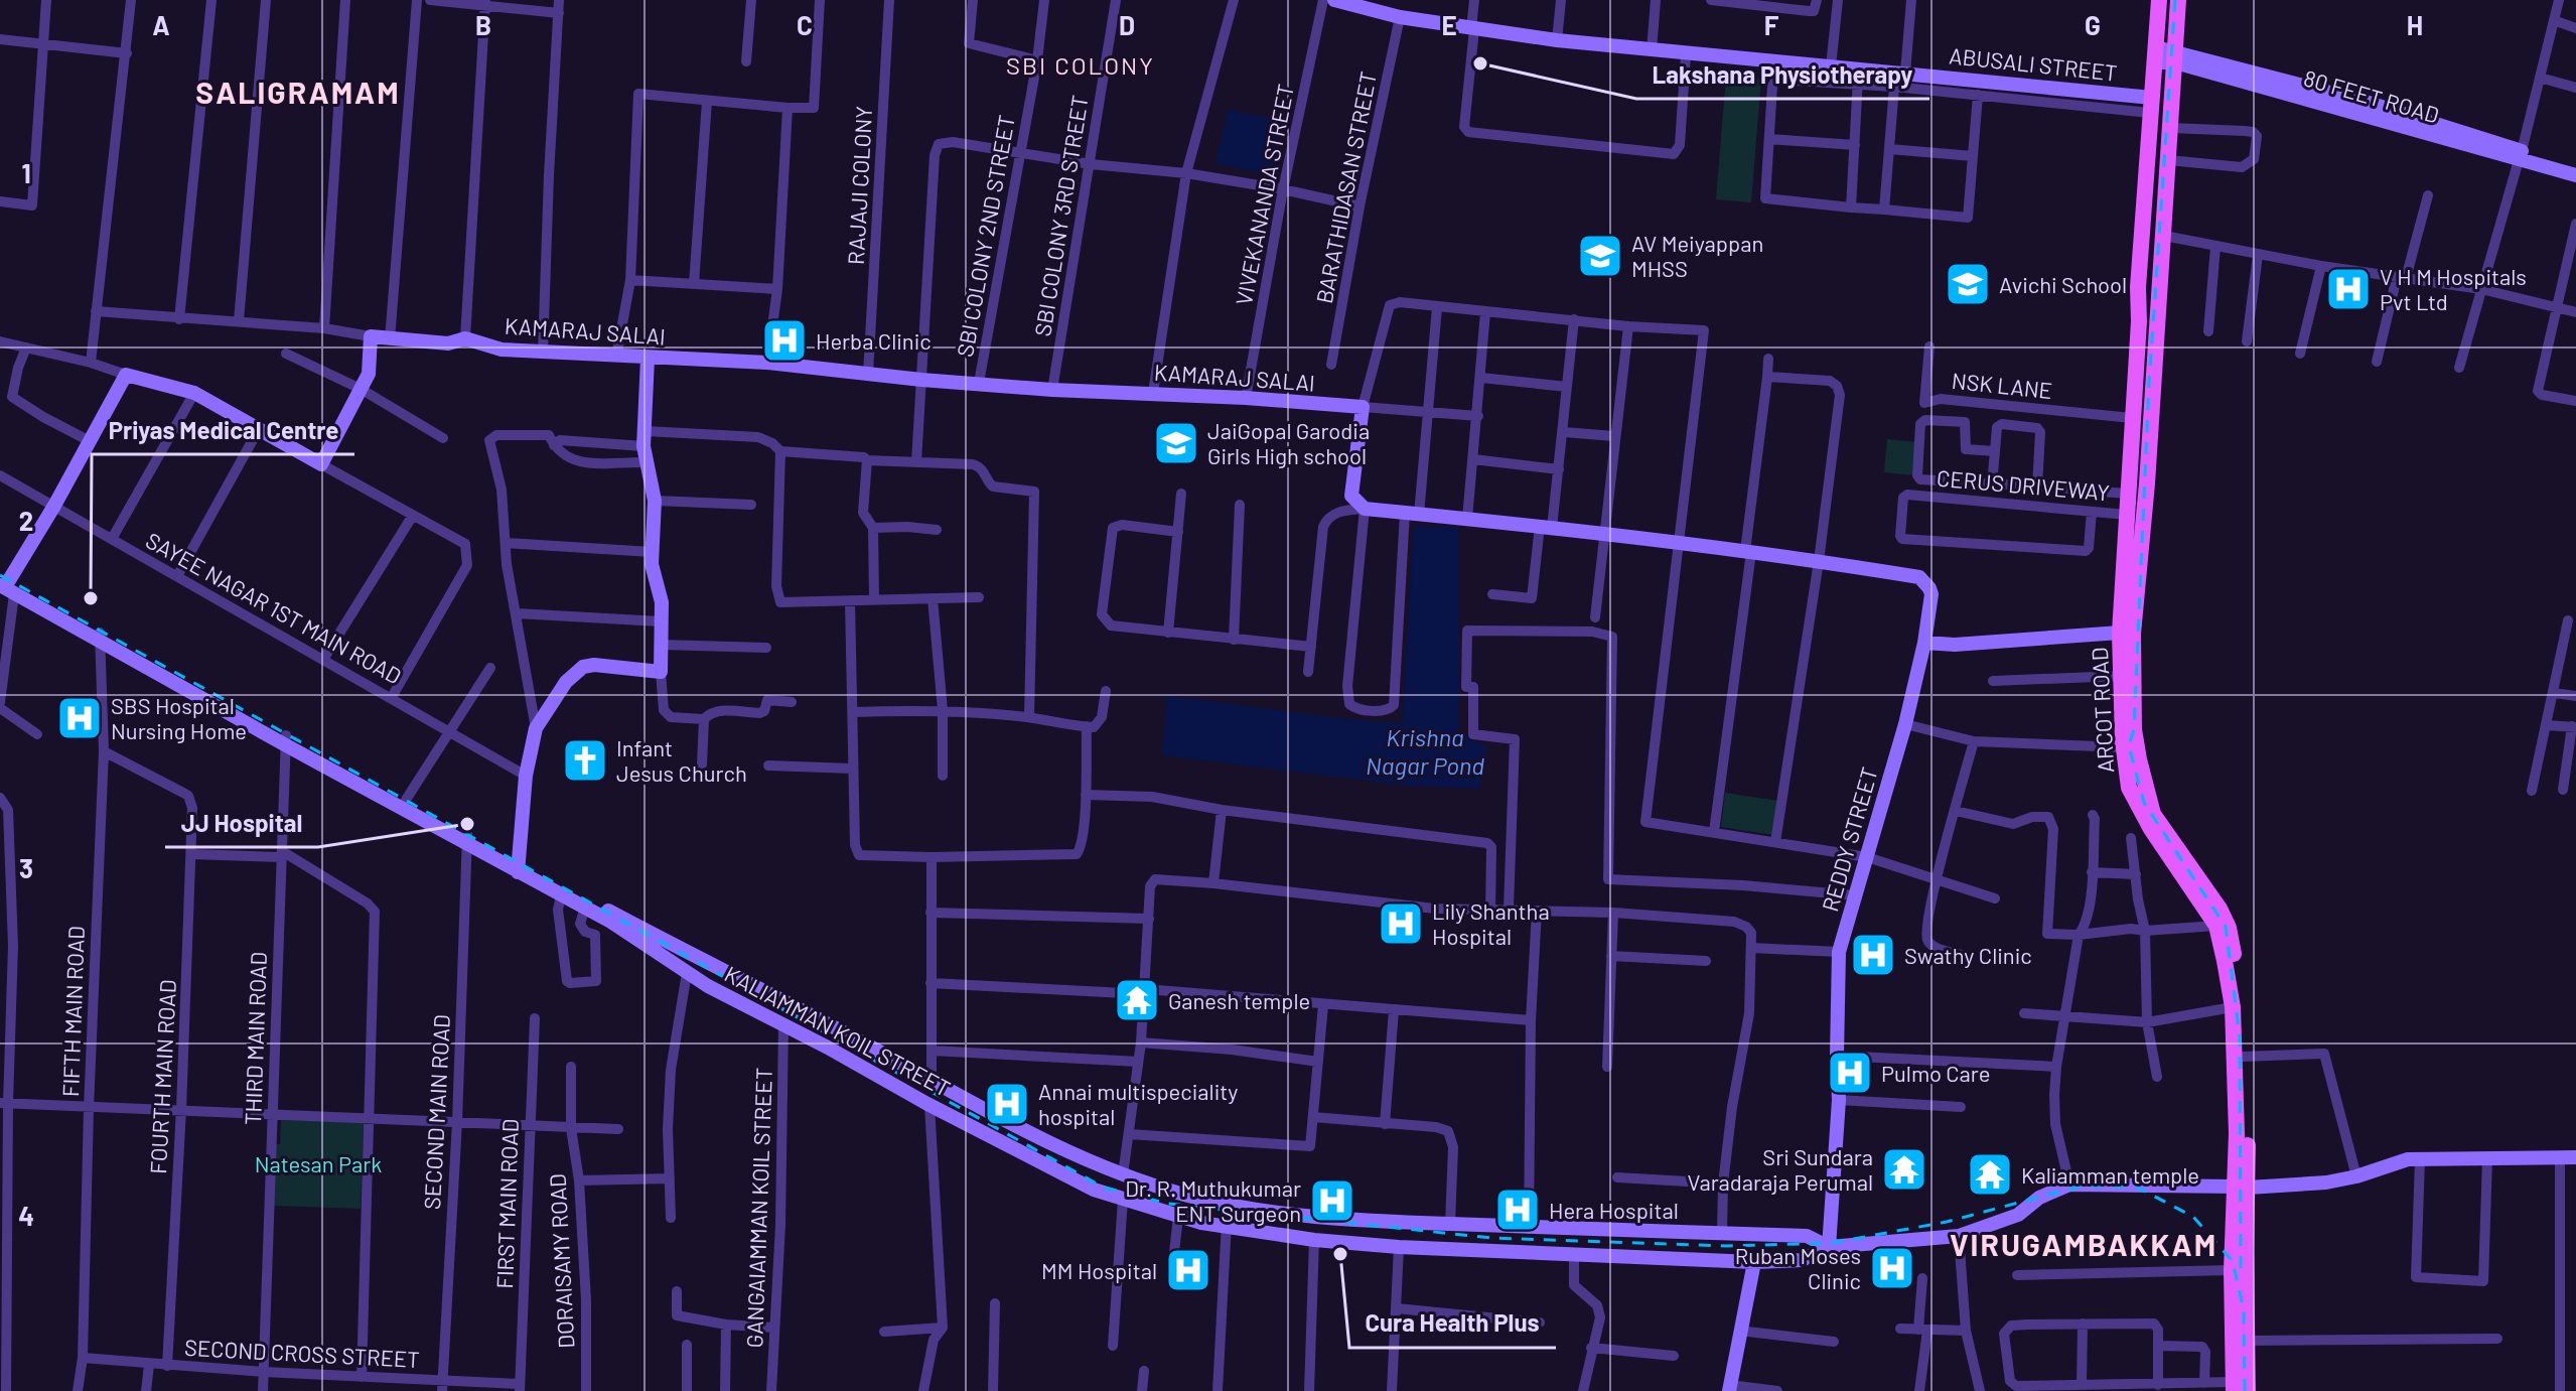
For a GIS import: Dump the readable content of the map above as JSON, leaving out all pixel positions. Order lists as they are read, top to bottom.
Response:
{
  "streets": {
    "main road": ["ARCOT ROAD"],
    "street": [
      "ABUSALI STREET",
      "80 FEET ROAD",
      "RAJAJI COLONY",
      "BARATHIDASAN STREET",
      "VIVEKANANDA STREET",
      "SBI COLONY 3RD STREET",
      "SBI COLONY 2ND STREET",
      "KAMARAJ SALAI",
      "NSK LANE",
      "CERUS DRIVEWAY",
      "SAYEE NAGAR 1ST MAIN ROAD",
      "REDDY STREET",
      "FIFTH MAIN ROAD",
      "KALIAMMAN KOIL STREET",
      "THIRD MAIN ROAD",
      "FOURTH MAIN ROAD",
      "SECOND MAIN ROAD",
      "FIRST MAIN ROAD",
      "GANGAIAMMAN KOIL STREET",
      "DORAISAMY ROAD",
      "SECOND CROSS STREET"
    ]
  },
  "crossings": [
    ["ABUSALI STREET", "BARATHIDASAN STREET"],
    ["ABUSALI STREET", "ARCOT ROAD"],
    ["80 FEET ROAD", "ARCOT ROAD"],
    ["RAJAJI COLONY", "KAMARAJ SALAI"],
    ["VIVEKANANDA STREET", "KAMARAJ SALAI"],
    ["SBI COLONY 3RD STREET", "KAMARAJ SALAI"],
    ["SBI COLONY 2ND STREET", "KAMARAJ SALAI"],
    ["NSK LANE", "ARCOT ROAD"],
    ["CERUS DRIVEWAY", "ARCOT ROAD"],
    ["ARCOT ROAD", "KALIAMMAN KOIL STREET"],
    ["REDDY STREET", "KALIAMMAN KOIL STREET"],
    ["FIFTH MAIN ROAD", "KALIAMMAN KOIL STREET"],
    ["FIFTH MAIN ROAD", "FOURTH MAIN ROAD"],
    ["FIFTH MAIN ROAD", "SECOND CROSS STREET"],
    ["KALIAMMAN KOIL STREET", "THIRD MAIN ROAD"],
    ["KALIAMMAN KOIL STREET", "SECOND MAIN ROAD"],
    ["KALIAMMAN KOIL STREET", "GANGAIAMMAN KOIL STREET"],
    ["THIRD MAIN ROAD", "SECOND CROSS STREET"],
    ["FOURTH MAIN ROAD", "SECOND CROSS STREET"],
    ["SECOND MAIN ROAD", "SECOND CROSS STREET"],
    ["FIRST MAIN ROAD", "SECOND CROSS STREET"]
  ],
  "districts": ["SBI COLONY", "SALIGRAMAM", "VIRUGAMBAKKAM"],
  "water": ["Krishna Nagar Pond"],
  "parks": ["Natesan Park"],
  "places": {
    "other": [
      "Lakshana Physiotherapy",
      "Priyas Medical Centre",
      "JJ Hospital",
      "Cura Health Plus"
    ],
    "school or university": ["AV Meiyappan MHSS", "Avichi School", "JaiGopal Garodia Girls High school"],
    "hospital": [
      "V H M Hospitals Pvt Ltd",
      "Herba Clinic",
      "SBS Hospital Nursing Home",
      "Lily Shantha Hospital",
      "Swathy Clinic",
      "Pulmo Care",
      "Annai multispeciality hospital",
      "Dr. R. Muthukumar ENT Surgeon",
      "Hera Hospital",
      "Ruban Moses Clinic",
      "MM Hospital"
    ],
    "church": ["Infant Jesus Church"],
    "temple": ["Ganesh temple", "Sri Sundara Varadaraja Perumal", "Kaliamman temple"]
  },
  "grid": {
    "columns": [
      "A",
      "B",
      "C",
      "D",
      "E",
      "F",
      "G",
      "H"
    ],
    "rows": [
      "1",
      "2",
      "3",
      "4"
    ]
  }
}
